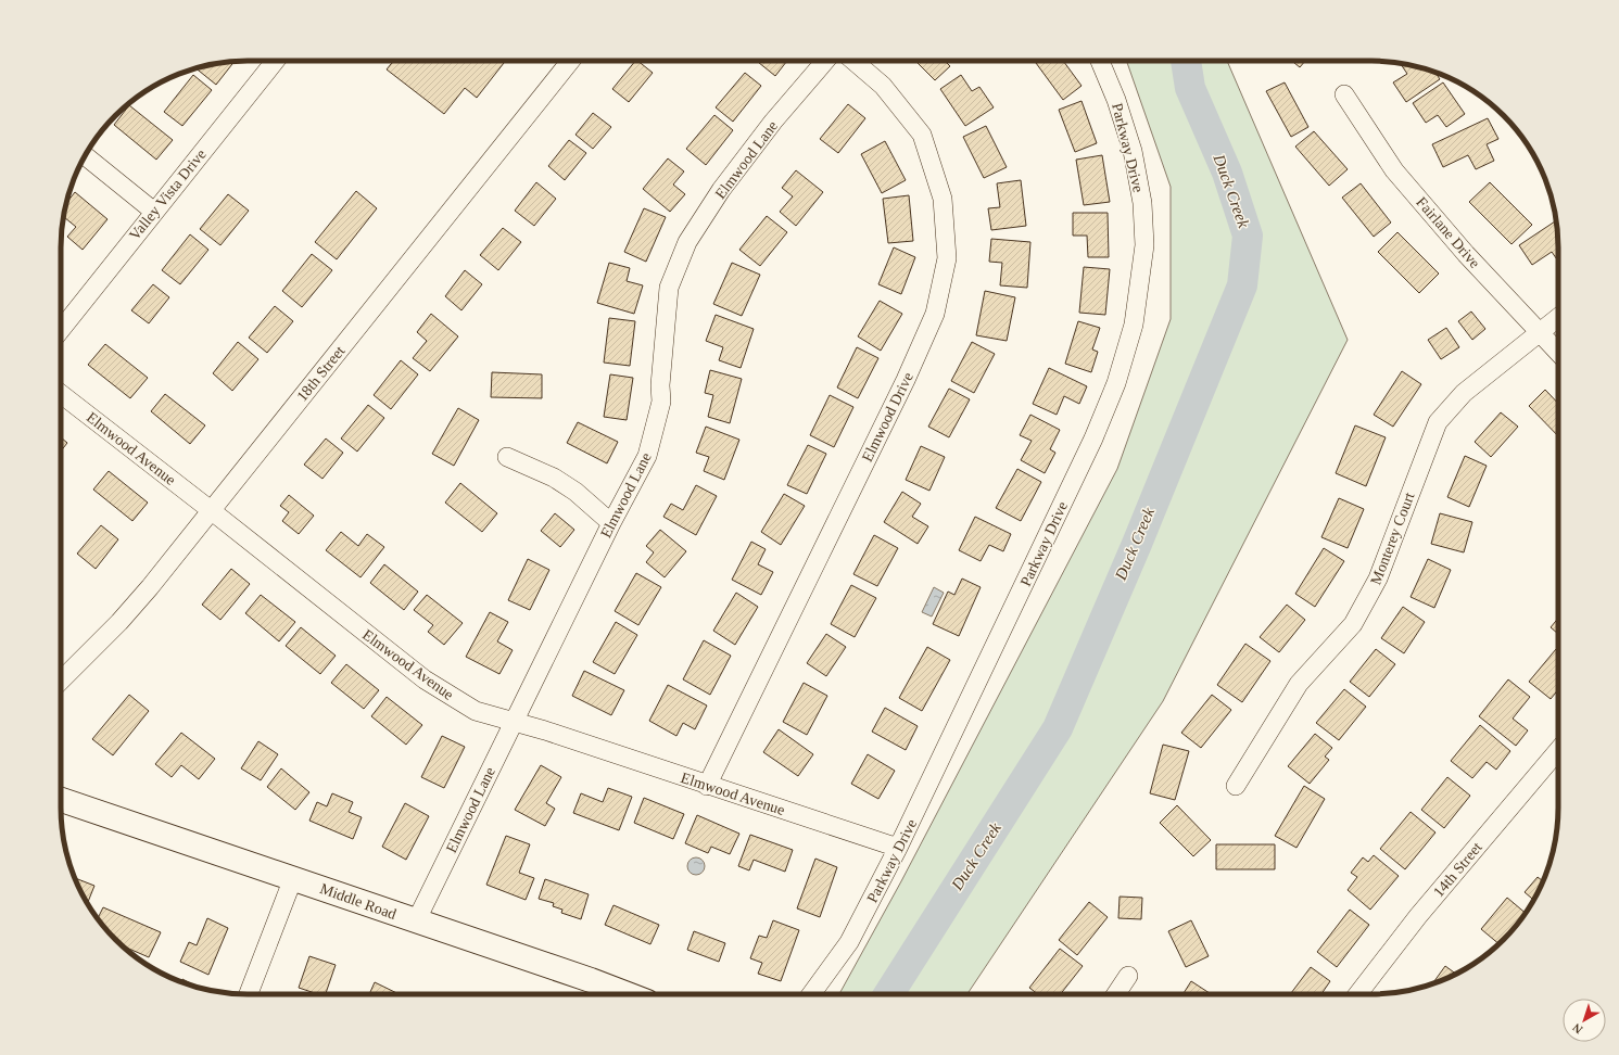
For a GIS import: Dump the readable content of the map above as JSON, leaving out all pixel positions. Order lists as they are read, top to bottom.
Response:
{
  "streets": {
    "main road": ["Middle Road"],
    "street": [
      "Parkway Drive",
      "Elmwood Lane",
      "Valley Vista Drive",
      "Fairlane Drive",
      "18th Street",
      "Elmwood Drive",
      "Elmwood Avenue",
      "Monterey Court",
      "14th Street"
    ]
  },
  "crossings": [
    ["Parkway Drive", "Elmwood Avenue"],
    ["Elmwood Lane", "Elmwood Avenue"],
    ["Elmwood Lane", "Middle Road"],
    ["Fairlane Drive", "Monterey Court"],
    ["18th Street", "Elmwood Avenue"],
    ["Elmwood Drive", "Elmwood Avenue"]
  ],
  "water": ["Duck Creek"],
  "north": "bottom left"
}
